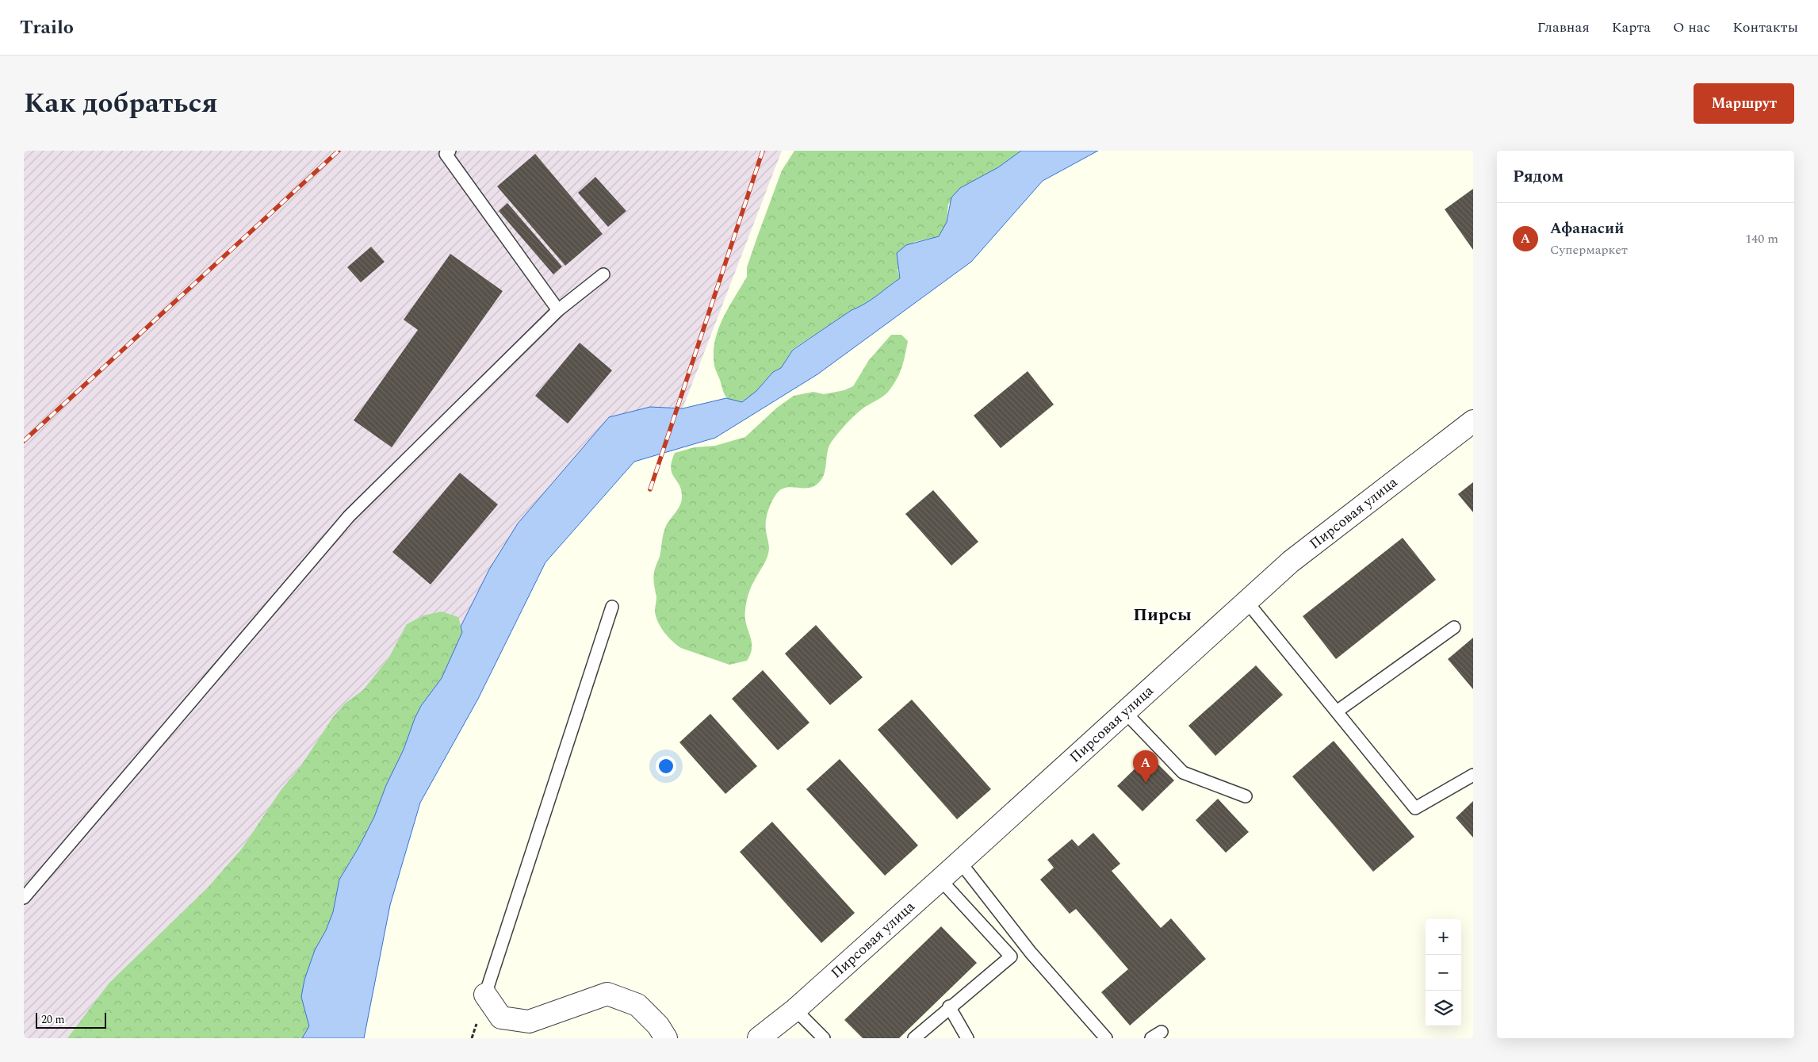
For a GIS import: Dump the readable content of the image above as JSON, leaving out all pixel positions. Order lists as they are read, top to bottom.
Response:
{
  "streets": {
    "street": ["Пирсовая улица"]
  },
  "districts": ["Пирсы"],
  "scale_bar": "20 m",
  "page": {
    "header": "Trailo",
    "nav": [
      "Главная",
      "Карта",
      "О нас",
      "Контакты"
    ],
    "title": "Как добраться",
    "buttons": "Маршрут",
    "heading": "Рядом",
    "list": [
      {
        "mark": "A",
        "name": "Афанасий",
        "note": "Супермаркет",
        "value": "140 m"
      }
    ],
    "pins": "A",
    "map_buttons": ["+", "−"],
    "scale": "20 m"
  }
}
